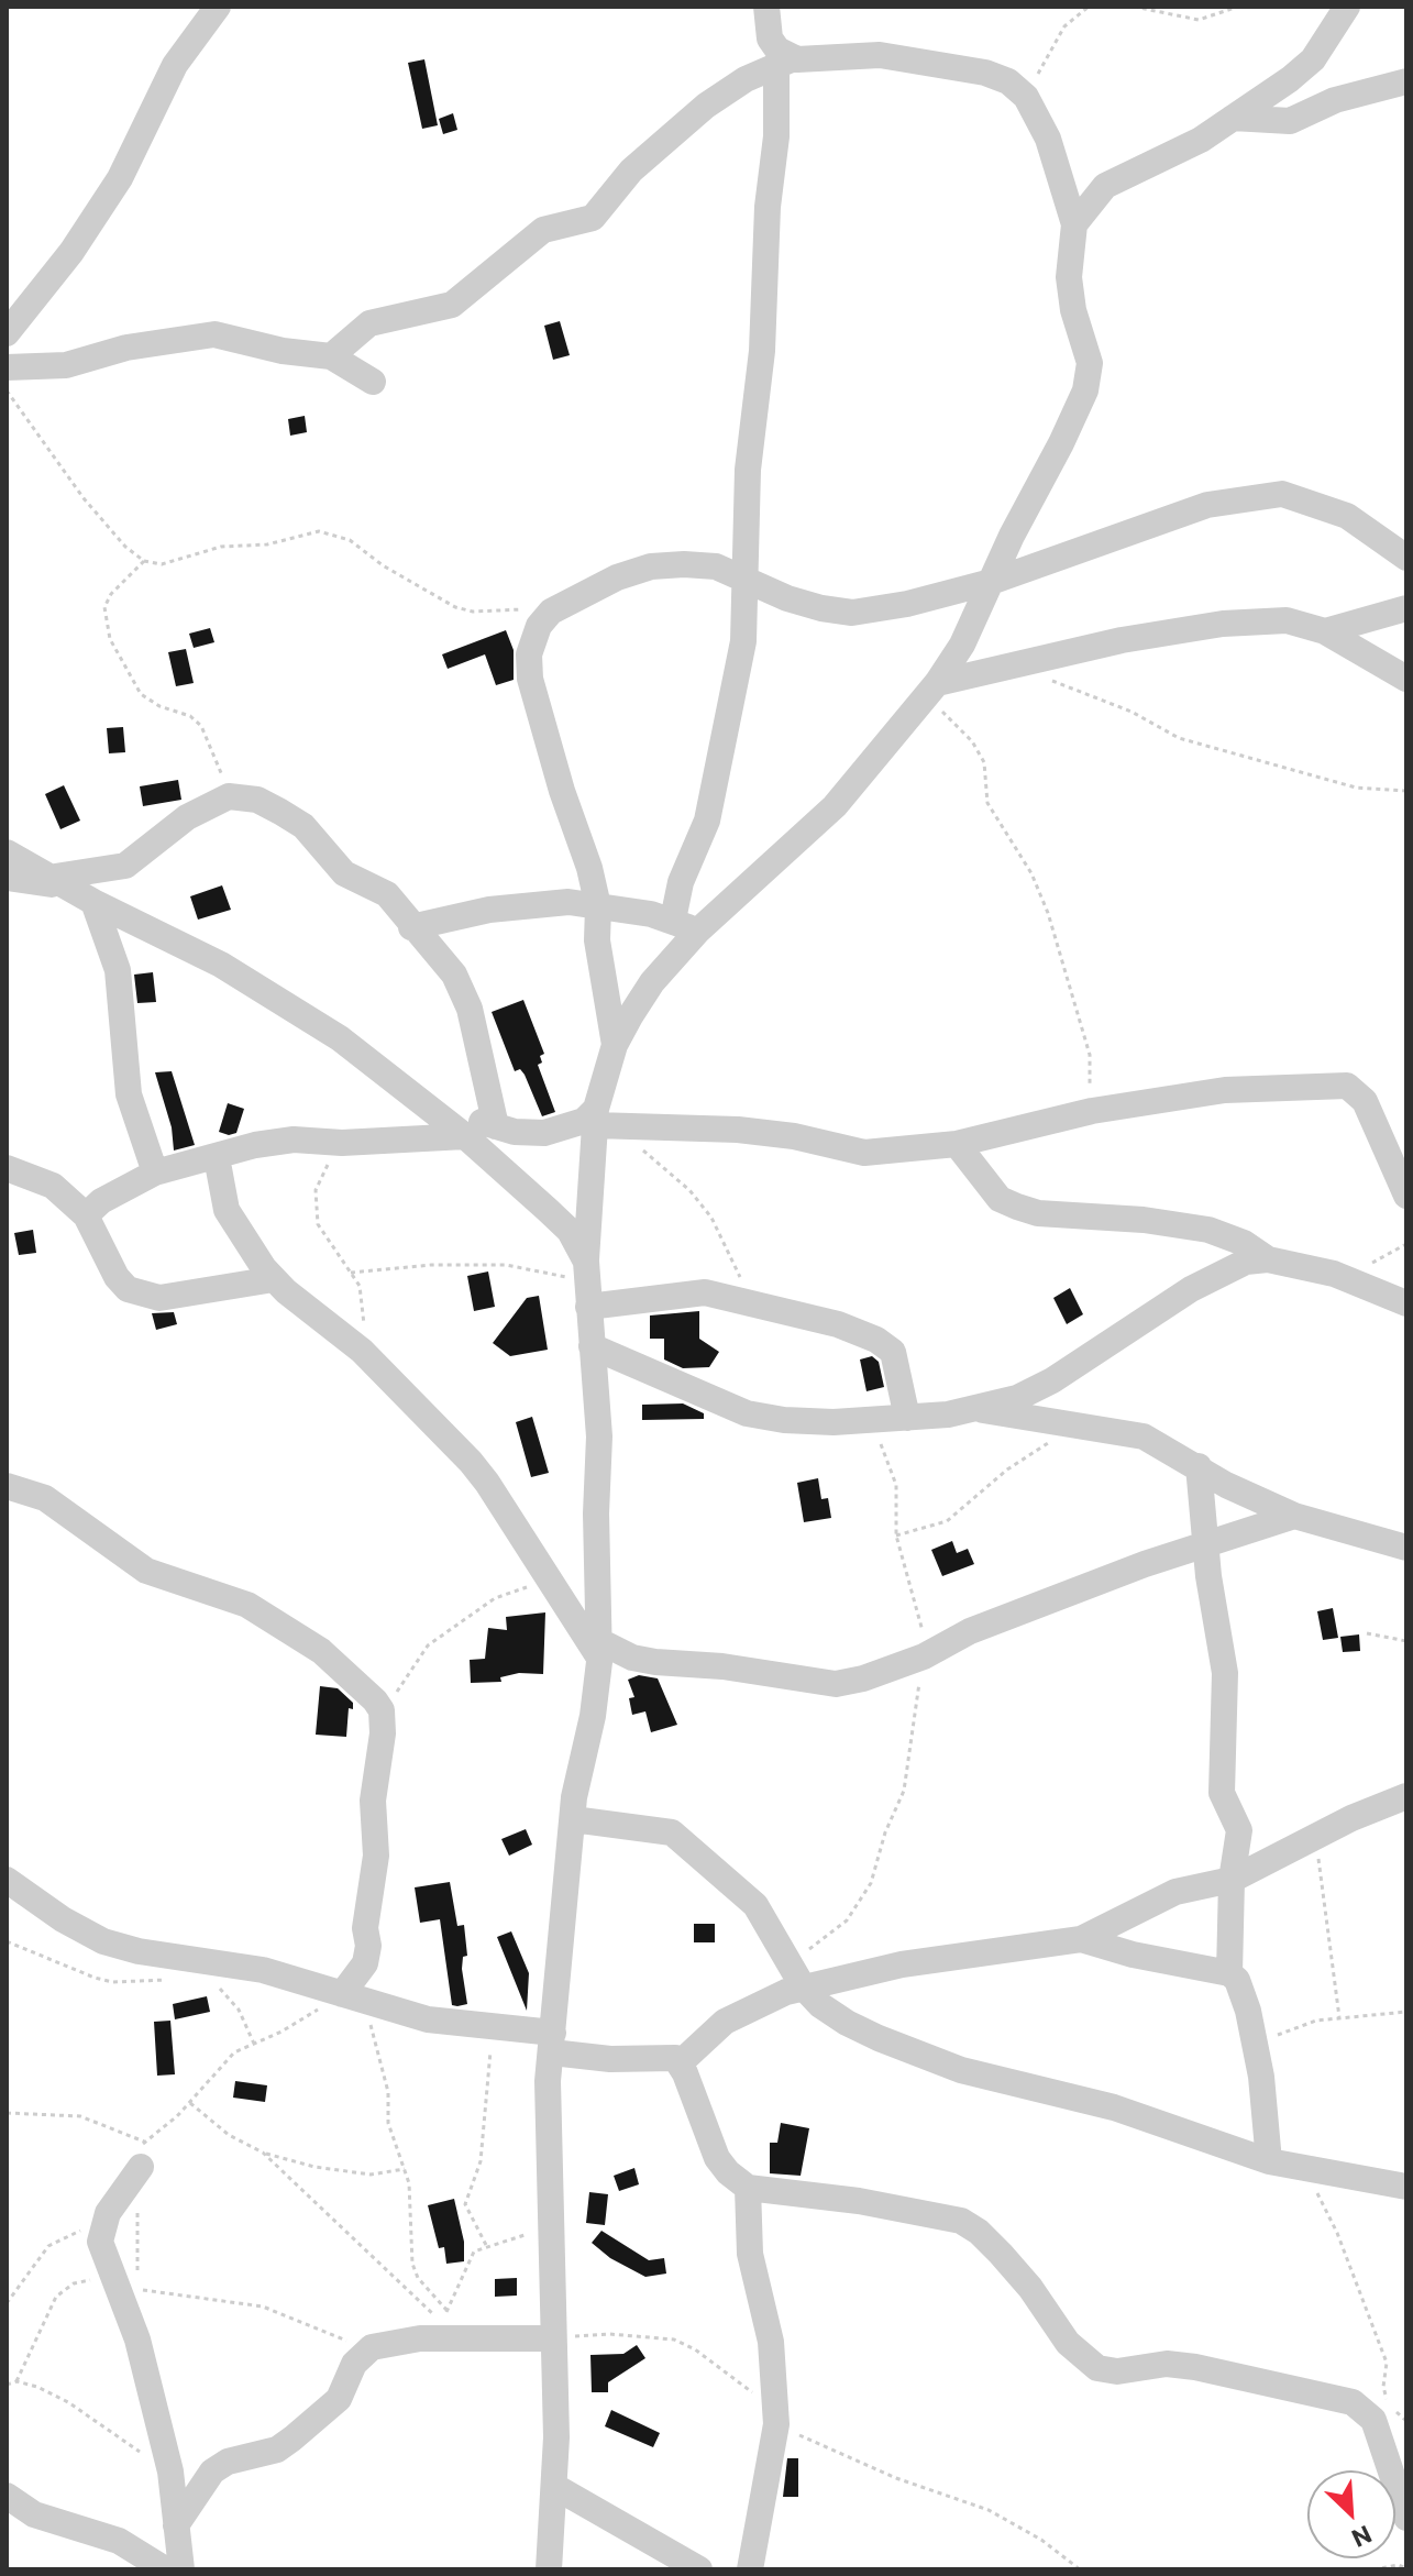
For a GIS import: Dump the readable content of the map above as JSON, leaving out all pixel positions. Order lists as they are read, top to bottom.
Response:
{
  "north": "bottom right"
}
